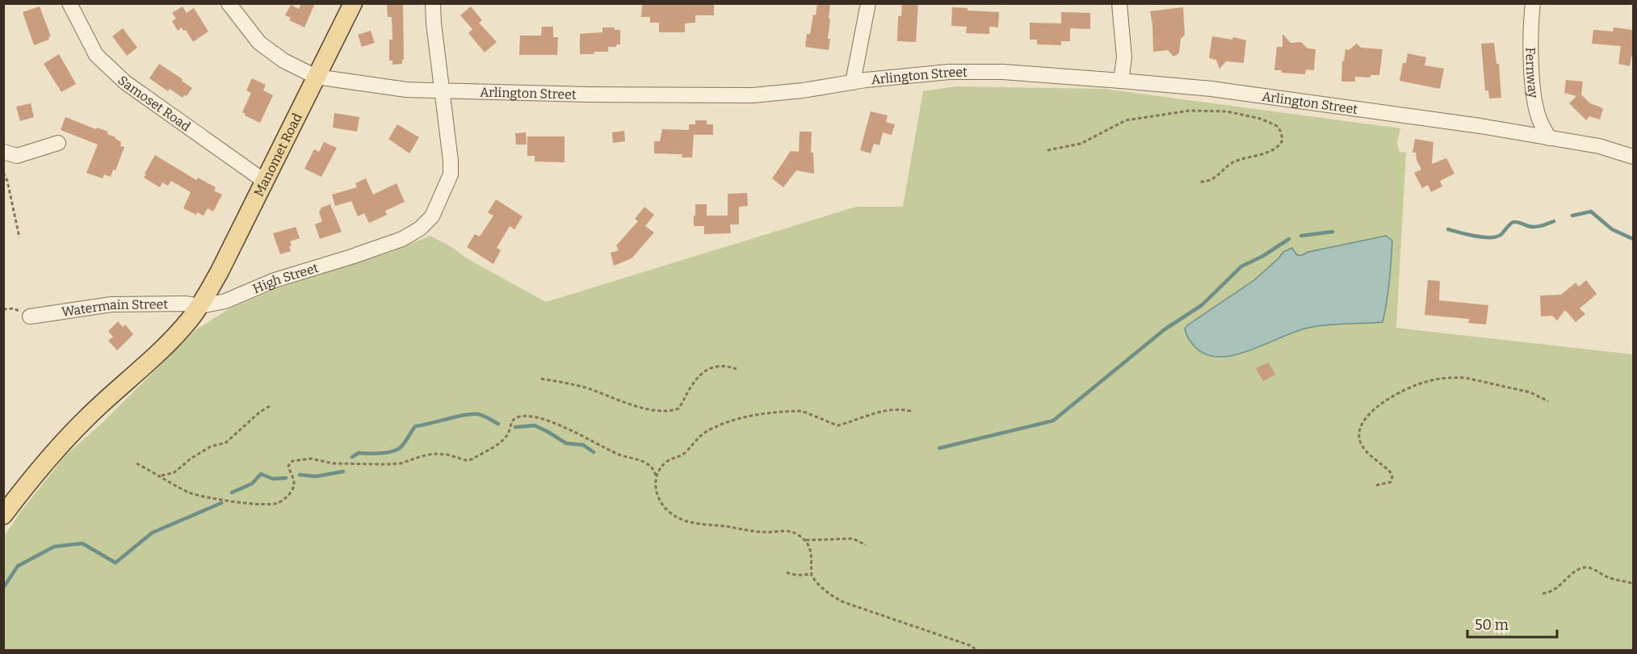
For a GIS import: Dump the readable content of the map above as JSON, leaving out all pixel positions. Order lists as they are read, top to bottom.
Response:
{
  "streets": {
    "main road": ["Manomet Road"],
    "street": [
      "Fernway",
      "Arlington Street",
      "Samoset Road",
      "High Street",
      "Watermain Street"
    ]
  },
  "crossings": [
    ["Fernway", "Arlington Street"],
    ["Arlington Street", "Manomet Road"],
    ["Arlington Street", "High Street"],
    ["Samoset Road", "Manomet Road"],
    ["Manomet Road", "High Street"],
    ["Manomet Road", "Watermain Street"],
    ["High Street", "Watermain Street"]
  ],
  "scale_bar": "50 m"
}
